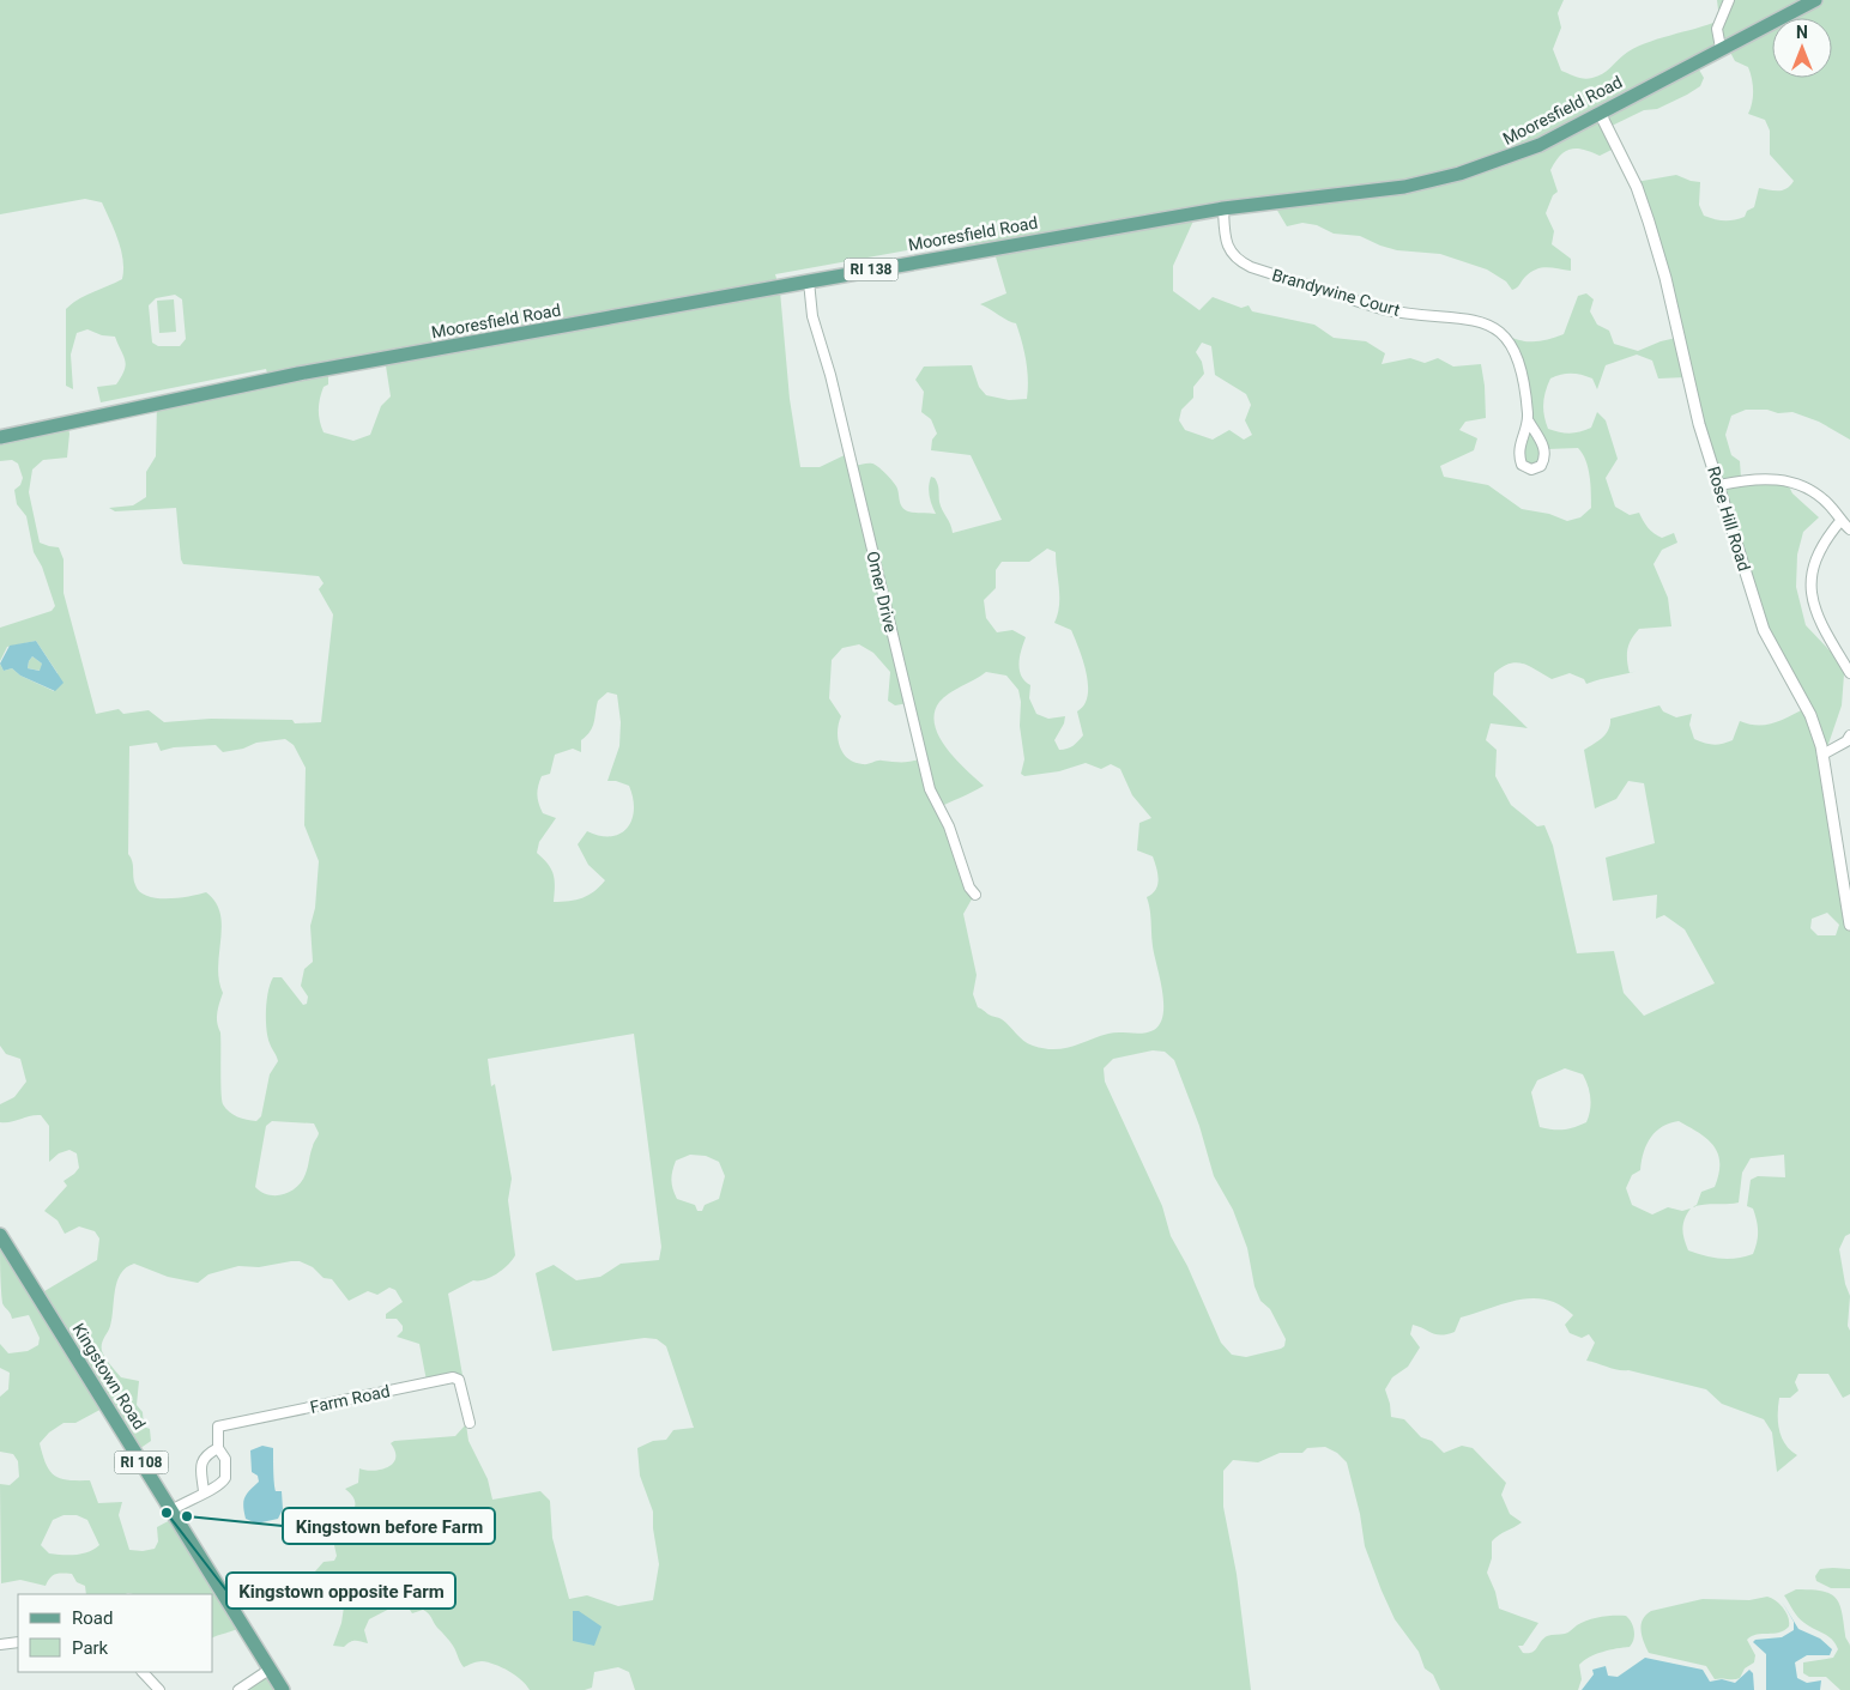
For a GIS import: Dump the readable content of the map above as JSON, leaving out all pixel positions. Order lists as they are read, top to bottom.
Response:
{
  "streets": {
    "main road": [
      "Mooresfield Road",
      "RI 138",
      "Kingstown Road",
      "RI 108"
    ],
    "street": [
      "Brandywine Court",
      "Rose Hill Road",
      "Omer Drive",
      "Farm Road"
    ]
  },
  "crossings": [
    ["Mooresfield Road", "Brandywine Court"],
    ["Mooresfield Road", "Rose Hill Road"],
    ["Mooresfield Road", "Omer Drive"]
  ],
  "places": ["Kingstown opposite Farm", "Kingstown before Farm"],
  "legend": ["Road", "Park"],
  "north": "top"
}
